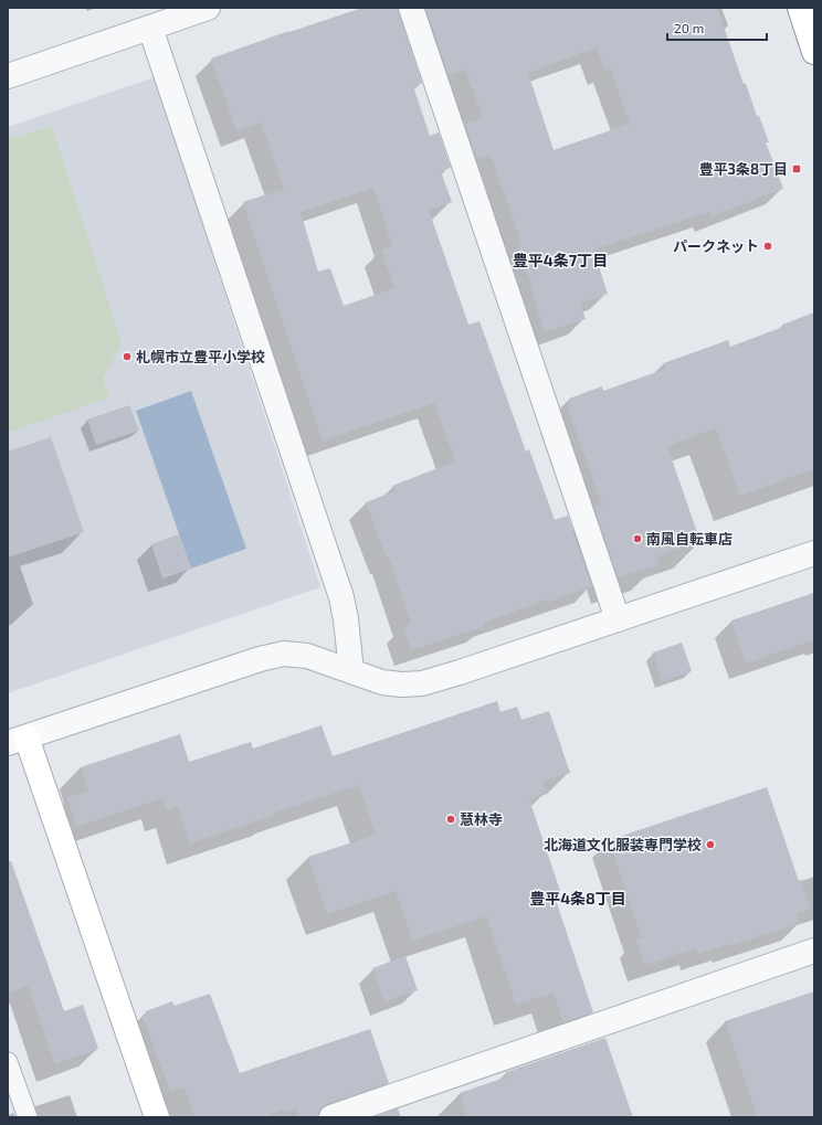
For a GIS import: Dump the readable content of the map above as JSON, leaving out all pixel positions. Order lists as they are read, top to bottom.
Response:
{
  "districts": ["豊平4条7丁目", "豊平4条8丁目"],
  "places": {
    "transit": ["豊平3条8丁目"],
    "other": [
      "パークネット",
      "札幌市立豊平小学校",
      "南風自転車店",
      "慧林寺",
      "北海道文化服装専門学校"
    ]
  },
  "scale_bar": "20 m"
}
